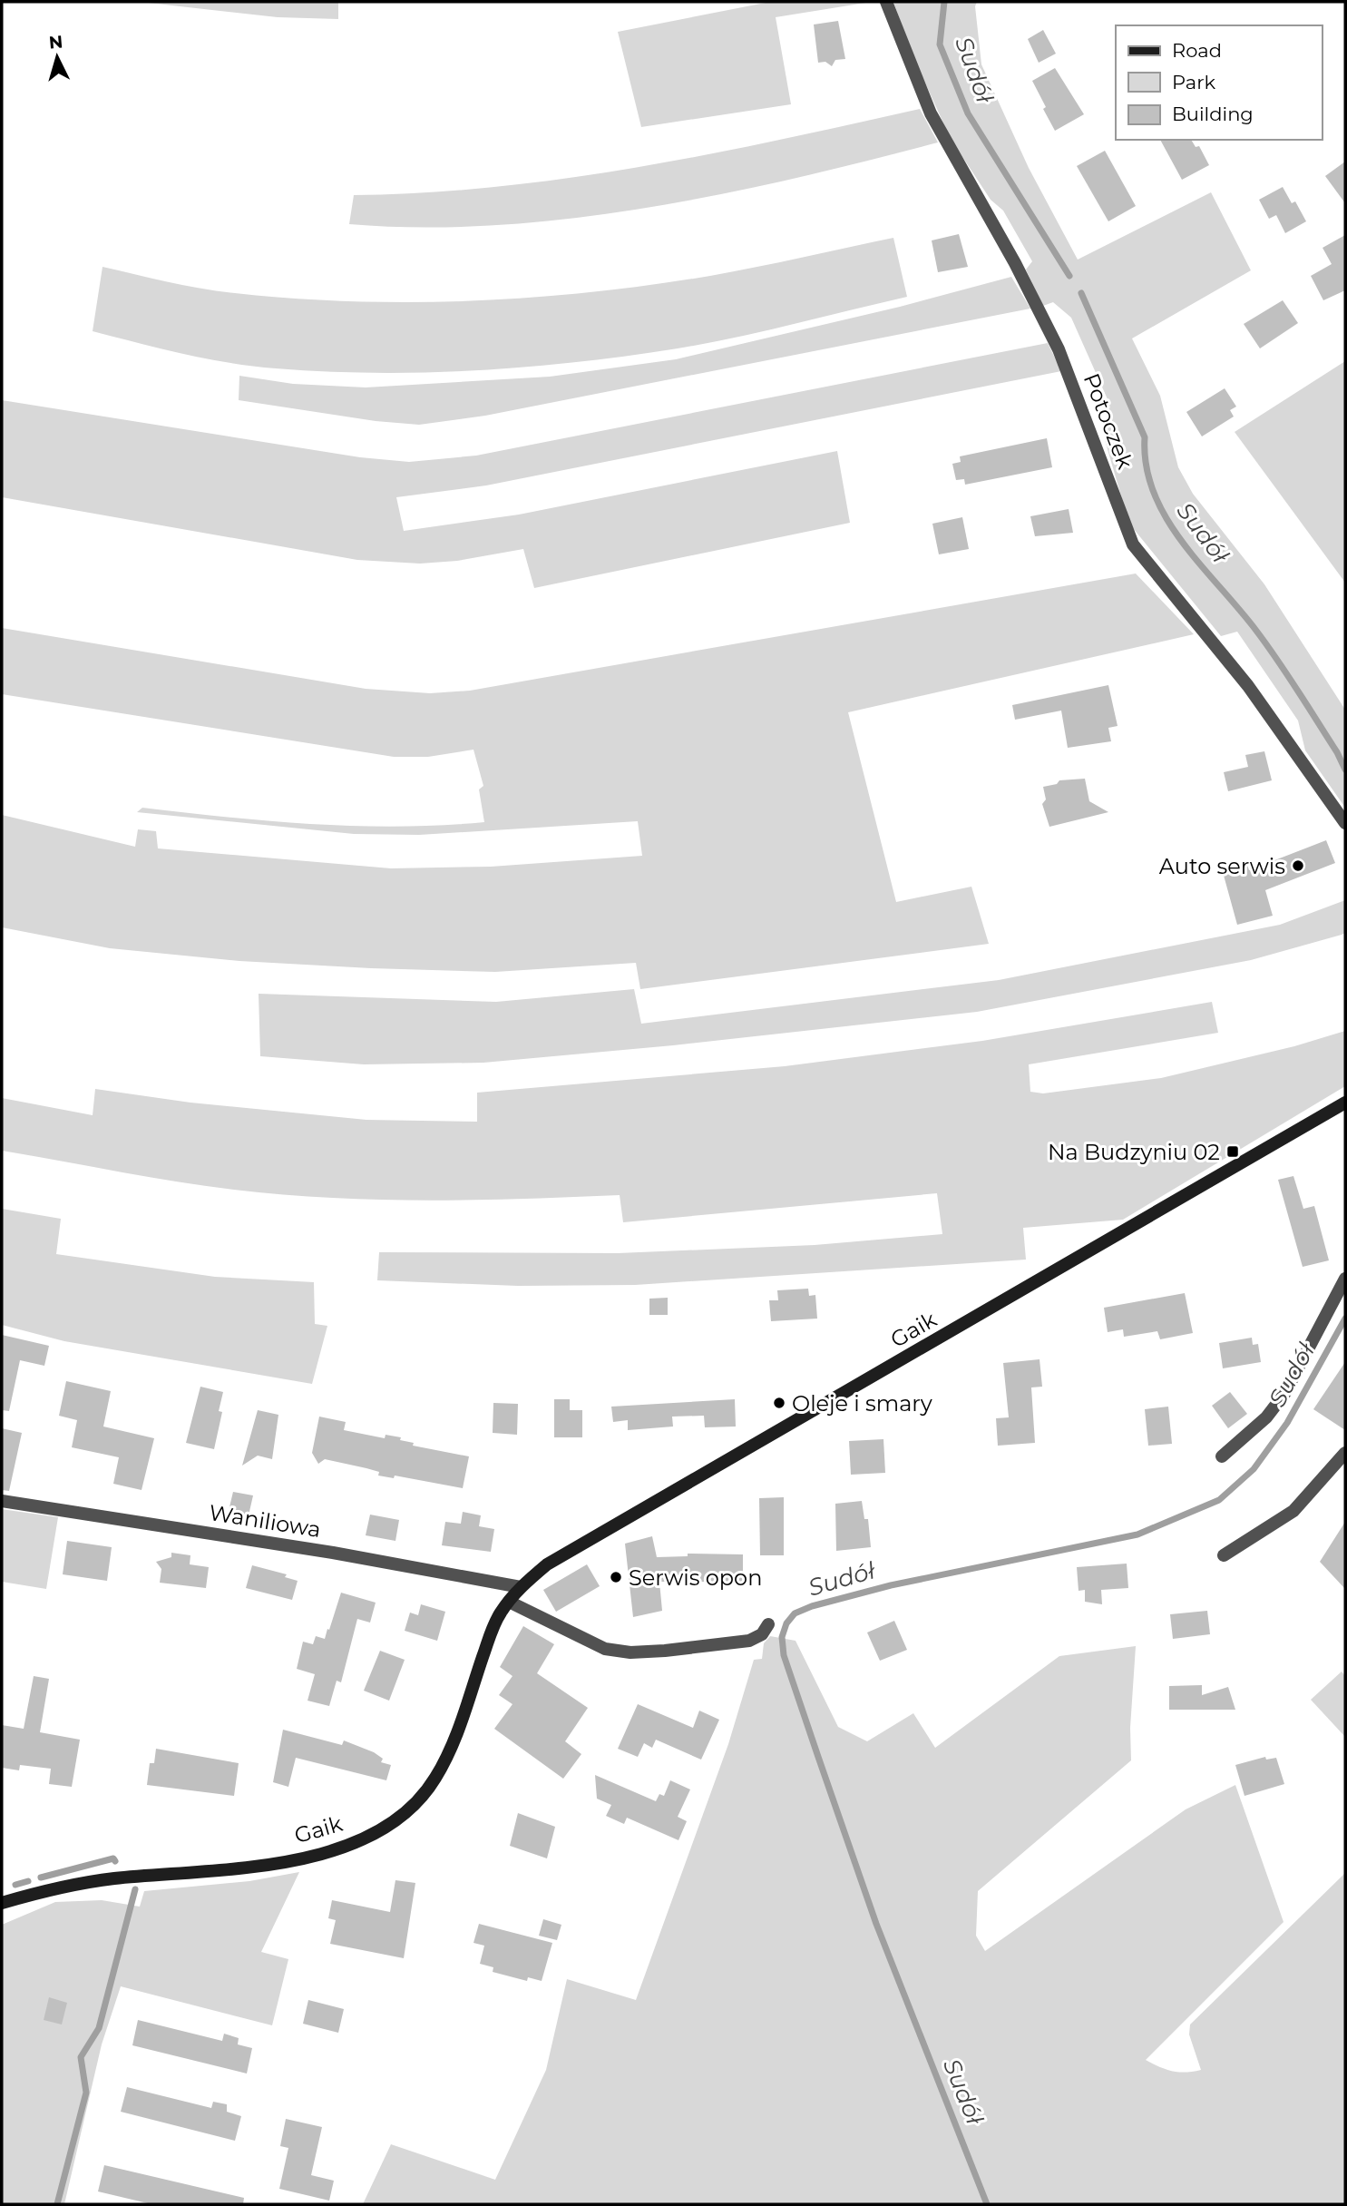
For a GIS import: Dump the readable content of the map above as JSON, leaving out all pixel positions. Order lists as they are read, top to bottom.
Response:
{
  "streets": {
    "street": ["Potoczek", "Gaik", "Waniliowa"]
  },
  "crossings": [
    ["Gaik", "Waniliowa"]
  ],
  "water": ["Sudół"],
  "places": {
    "other": ["Auto serwis", "Oleje i smary", "Serwis opon"],
    "transit": ["Na Budzyniu 02"]
  },
  "legend": ["Road", "Park", "Building"],
  "north": "top"
}
